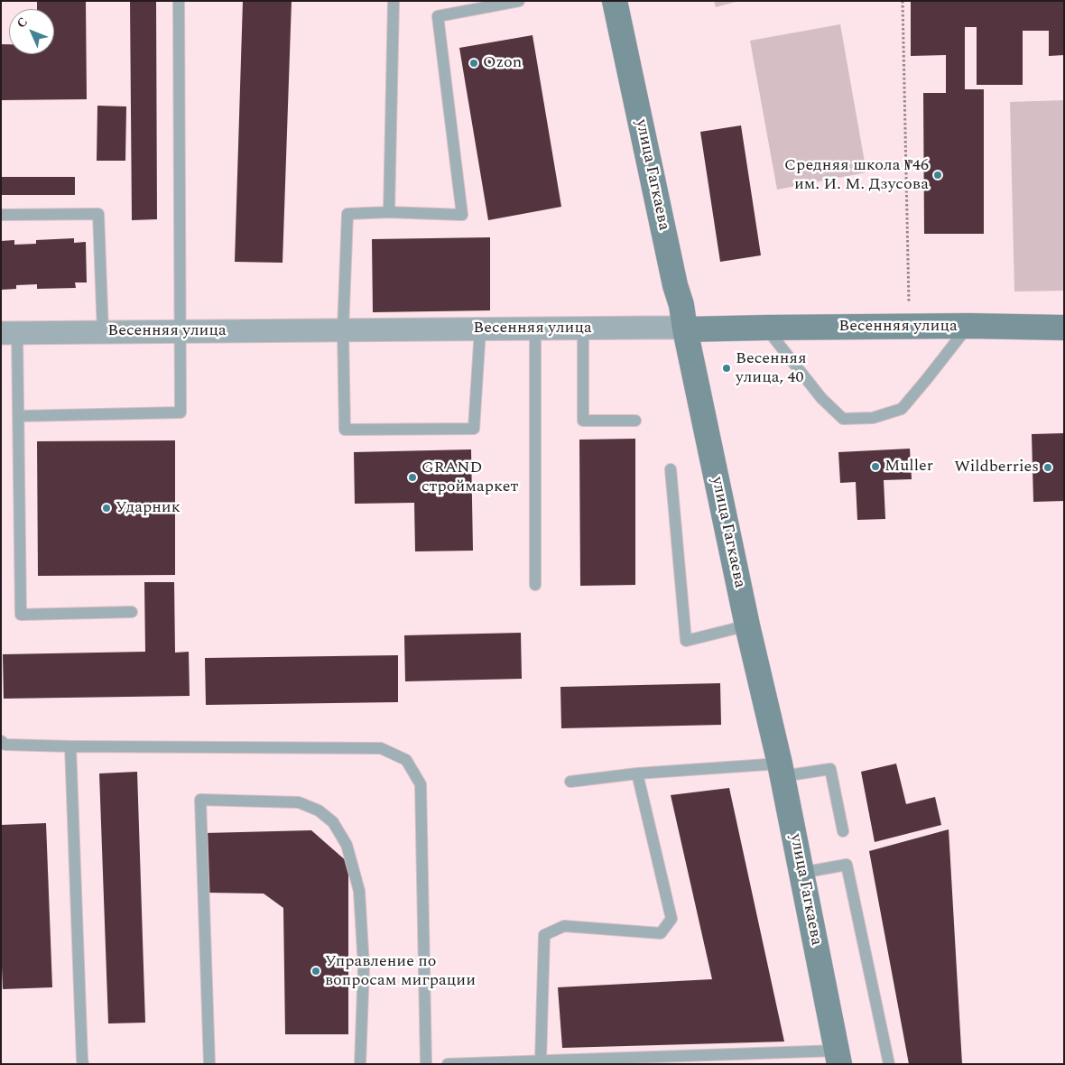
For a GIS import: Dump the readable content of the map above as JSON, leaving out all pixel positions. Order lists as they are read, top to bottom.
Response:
{
  "streets": {
    "street": ["улица Гагкаева", "Весенняя улица"]
  },
  "crossings": [
    ["улица Гагкаева", "Весенняя улица"]
  ],
  "places": [
    "Ozon",
    "Средняя школа №46 им. И. М. Дзусова",
    "Весенняя улица, 40",
    "Muller",
    "Wildberries",
    "GRAND строймаркет",
    "Ударник",
    "Управление по вопросам миграции"
  ],
  "north": "top left"
}
